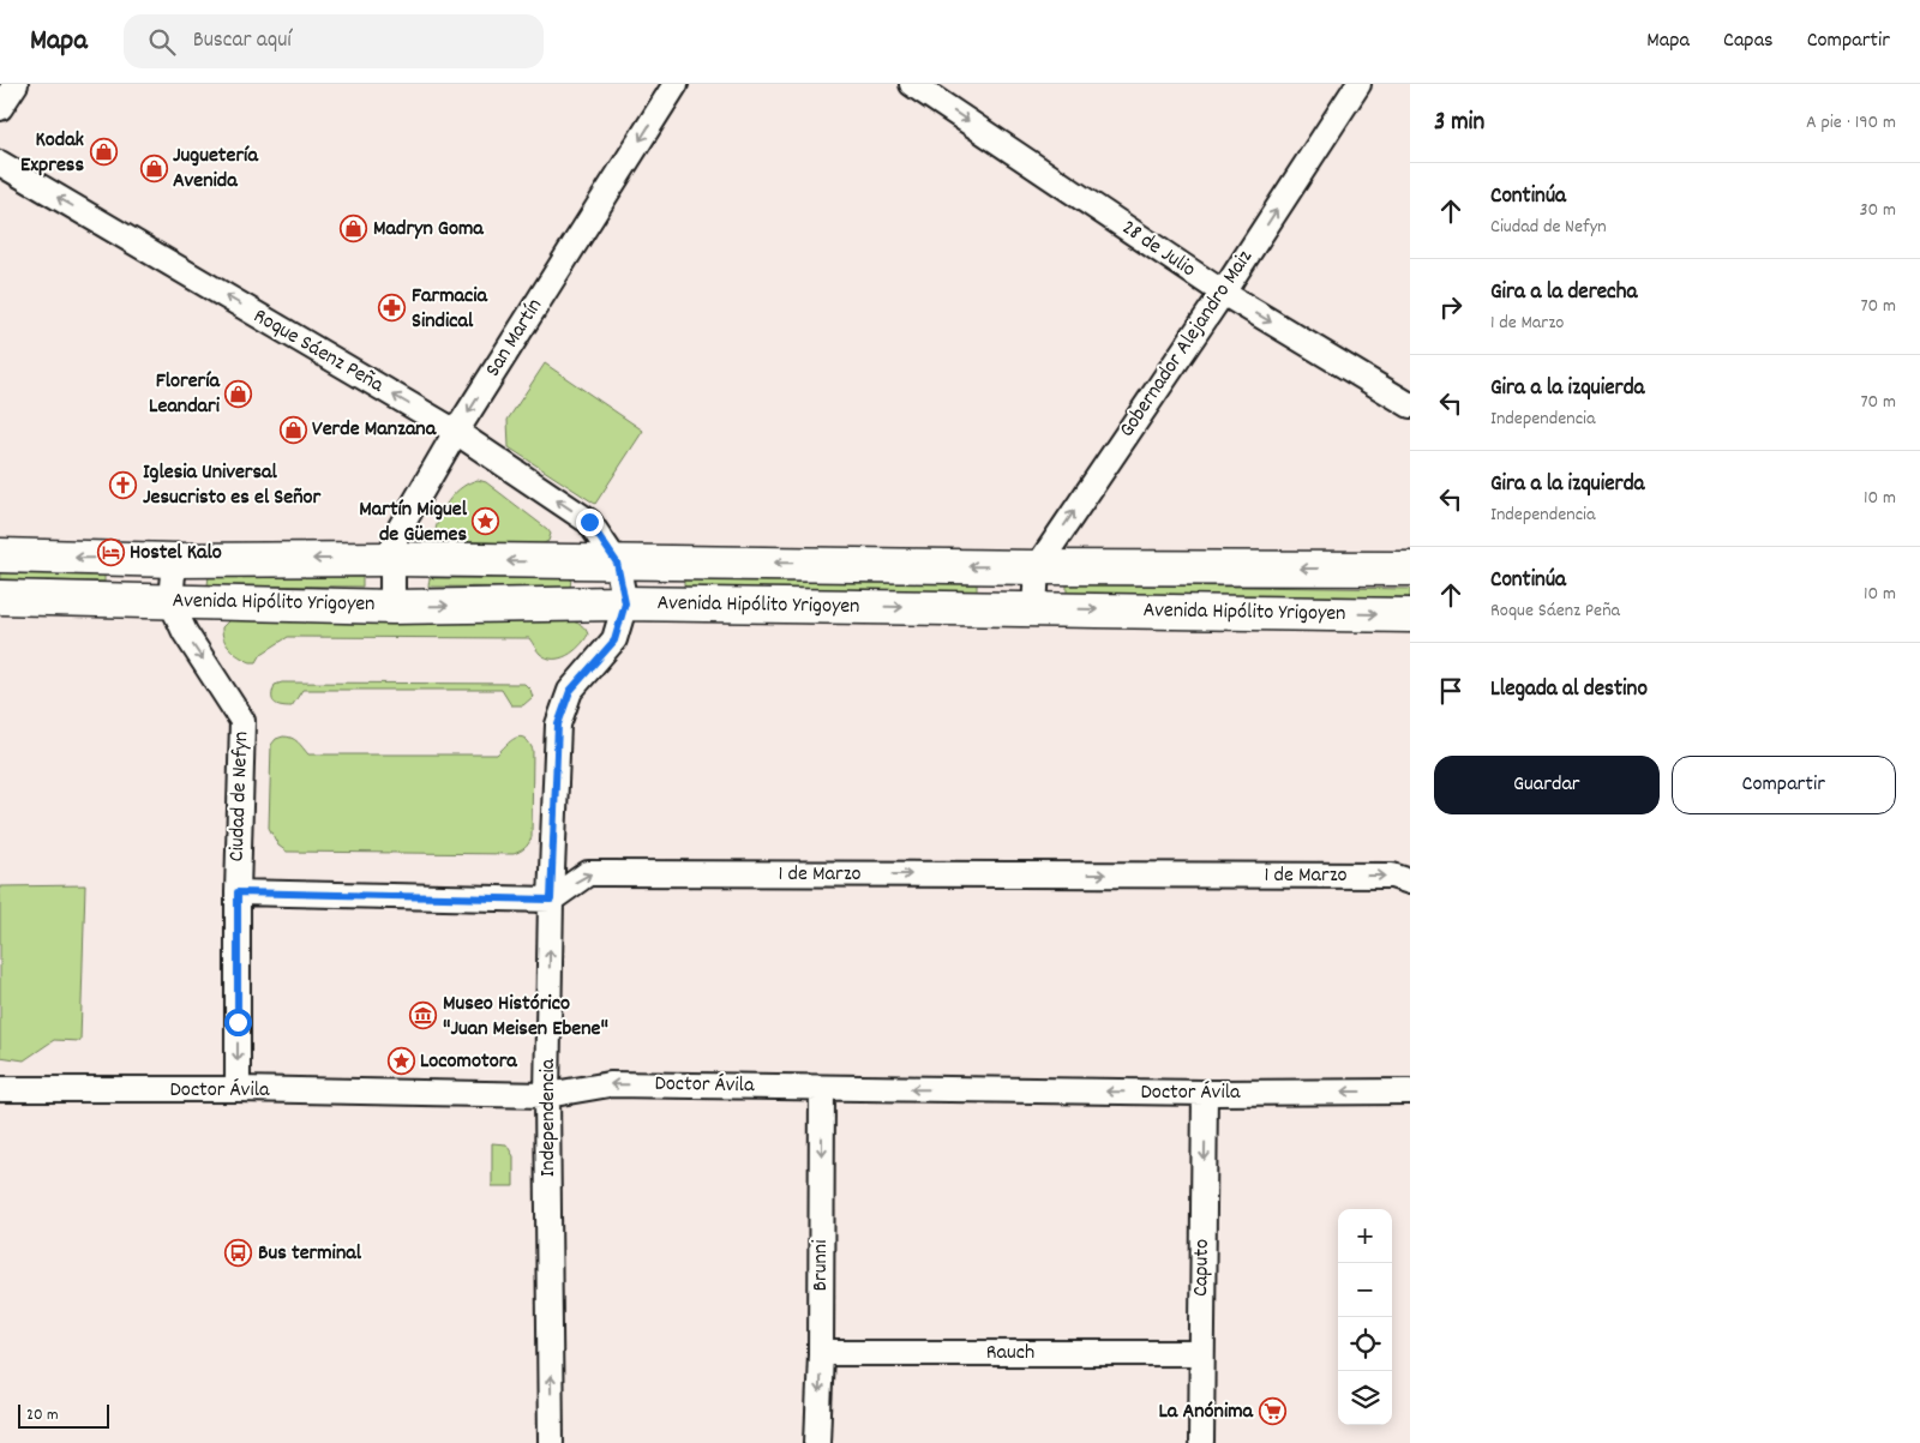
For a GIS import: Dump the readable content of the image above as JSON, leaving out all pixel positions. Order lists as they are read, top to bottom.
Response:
{
  "streets": {
    "main road": ["Avenida Hipólito Yrigoyen"],
    "street": [
      "28 de Julio",
      "San Martín",
      "Gobernador Alejandro Maiz",
      "Roque Sáenz Peña",
      "Ciudad de Nefyn",
      "1 de Marzo",
      "Doctor Ávila",
      "Independencia",
      "Brunni",
      "Caputo",
      "Rauch"
    ]
  },
  "crossings": [
    ["28 de Julio", "Gobernador Alejandro Maiz"],
    ["San Martín", "Roque Sáenz Peña"],
    ["San Martín", "Avenida Hipólito Yrigoyen"],
    ["Gobernador Alejandro Maiz", "Avenida Hipólito Yrigoyen"],
    ["Roque Sáenz Peña", "Avenida Hipólito Yrigoyen"],
    ["Roque Sáenz Peña", "Independencia"],
    ["Avenida Hipólito Yrigoyen", "Ciudad de Nefyn"],
    ["Avenida Hipólito Yrigoyen", "Independencia"],
    ["Ciudad de Nefyn", "Doctor Ávila"],
    ["1 de Marzo", "Independencia"],
    ["Doctor Ávila", "Independencia"],
    ["Doctor Ávila", "Brunni"],
    ["Doctor Ávila", "Caputo"],
    ["Brunni", "Rauch"],
    ["Caputo", "Rauch"]
  ],
  "one_way": [
    "28 de Julio",
    "San Martín",
    "Gobernador Alejandro Maiz",
    "Roque Sáenz Peña",
    "Ciudad de Nefyn",
    "1 de Marzo",
    "Doctor Ávila",
    "Independencia",
    "Brunni",
    "Caputo"
  ],
  "places": {
    "shop": [
      "Kodak Express",
      "Juguetería Avenida",
      "Madryn Goma",
      "Florería Leandari",
      "Verde Manzana"
    ],
    "pharmacy": ["Farmacia Sindical"],
    "church": ["Iglesia Universal Jesucristo es el Señor"],
    "place": ["Martín Miguel de Güemes", "Locomotora"],
    "hotel": ["Hostel Kalo"],
    "museum": ["Museo Histórico \"Juan Meisen Ebene\""],
    "bus stop": ["Bus terminal"],
    "supermarket": ["La Anónima"]
  },
  "scale_bar": "20 m",
  "page": {
    "header": "Mapa",
    "search": "Buscar aquí",
    "nav": ["Mapa", "Capas", "Compartir"],
    "heading": ["3 min", "A pie · 190 m"],
    "list": [
      ["Continúa", "Ciudad de Nefyn", "30 m"],
      ["Gira a la derecha", "1 de Marzo", "70 m"],
      ["Gira a la izquierda", "Independencia", "70 m"],
      ["Gira a la izquierda", "Independencia", "10 m"],
      ["Continúa", "Roque Sáenz Peña", "10 m"],
      "Llegada al destino"
    ],
    "buttons": ["Guardar", "Compartir"],
    "map_buttons": ["+", "−"],
    "scale": "20 m"
  }
}
